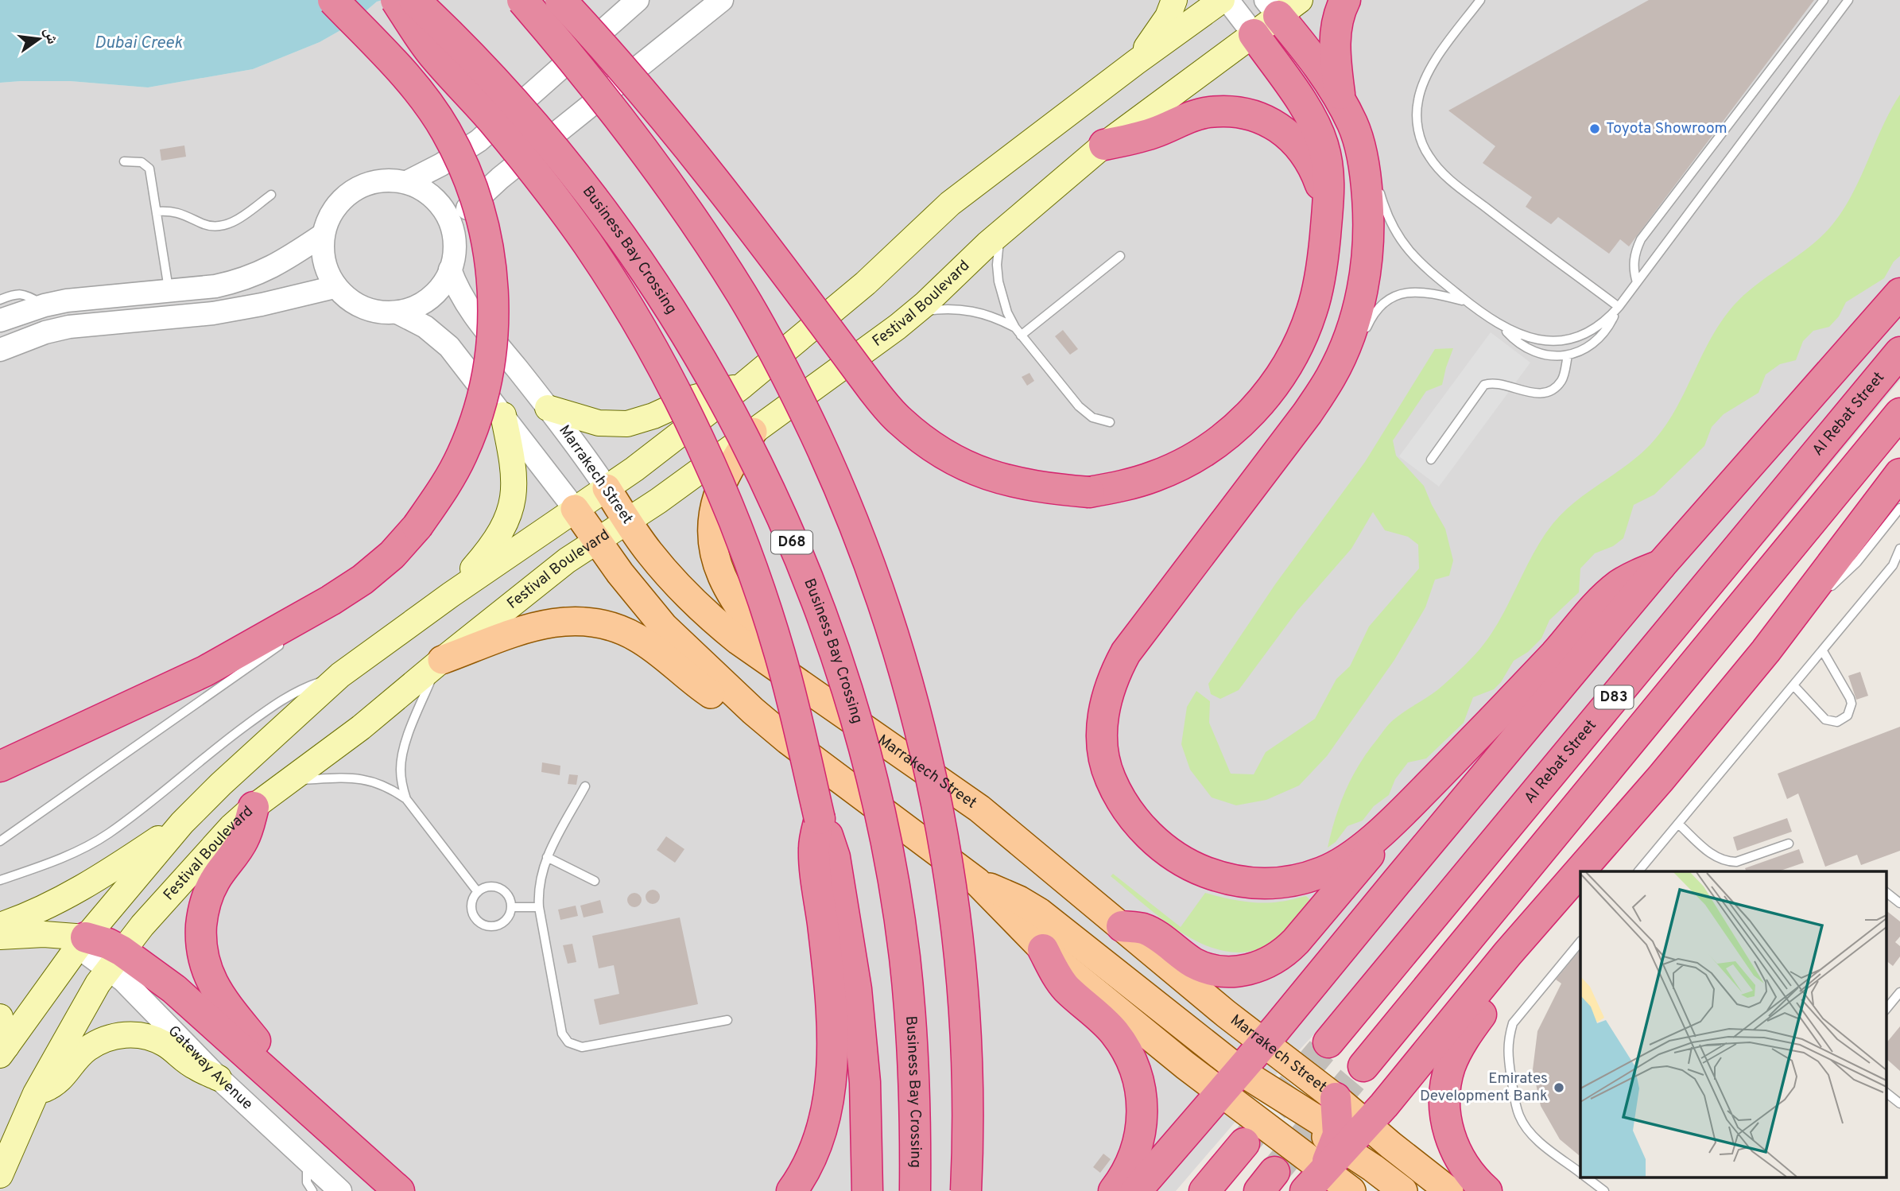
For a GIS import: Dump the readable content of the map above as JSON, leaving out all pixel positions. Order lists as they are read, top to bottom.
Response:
{
  "streets": {
    "highway": [
      "Business Bay Crossing",
      "Al Rebat Street",
      "D68",
      "D83"
    ],
    "main road": ["Festival Boulevard", "Marrakech Street"],
    "street": ["Gateway Avenue"]
  },
  "crossings": [
    ["Festival Boulevard", "Marrakech Street"],
    ["Festival Boulevard", "Gateway Avenue"]
  ],
  "water": ["Dubai Creek"],
  "places": ["Toyota Showroom", "Emirates Development Bank"],
  "north": "right"
}
